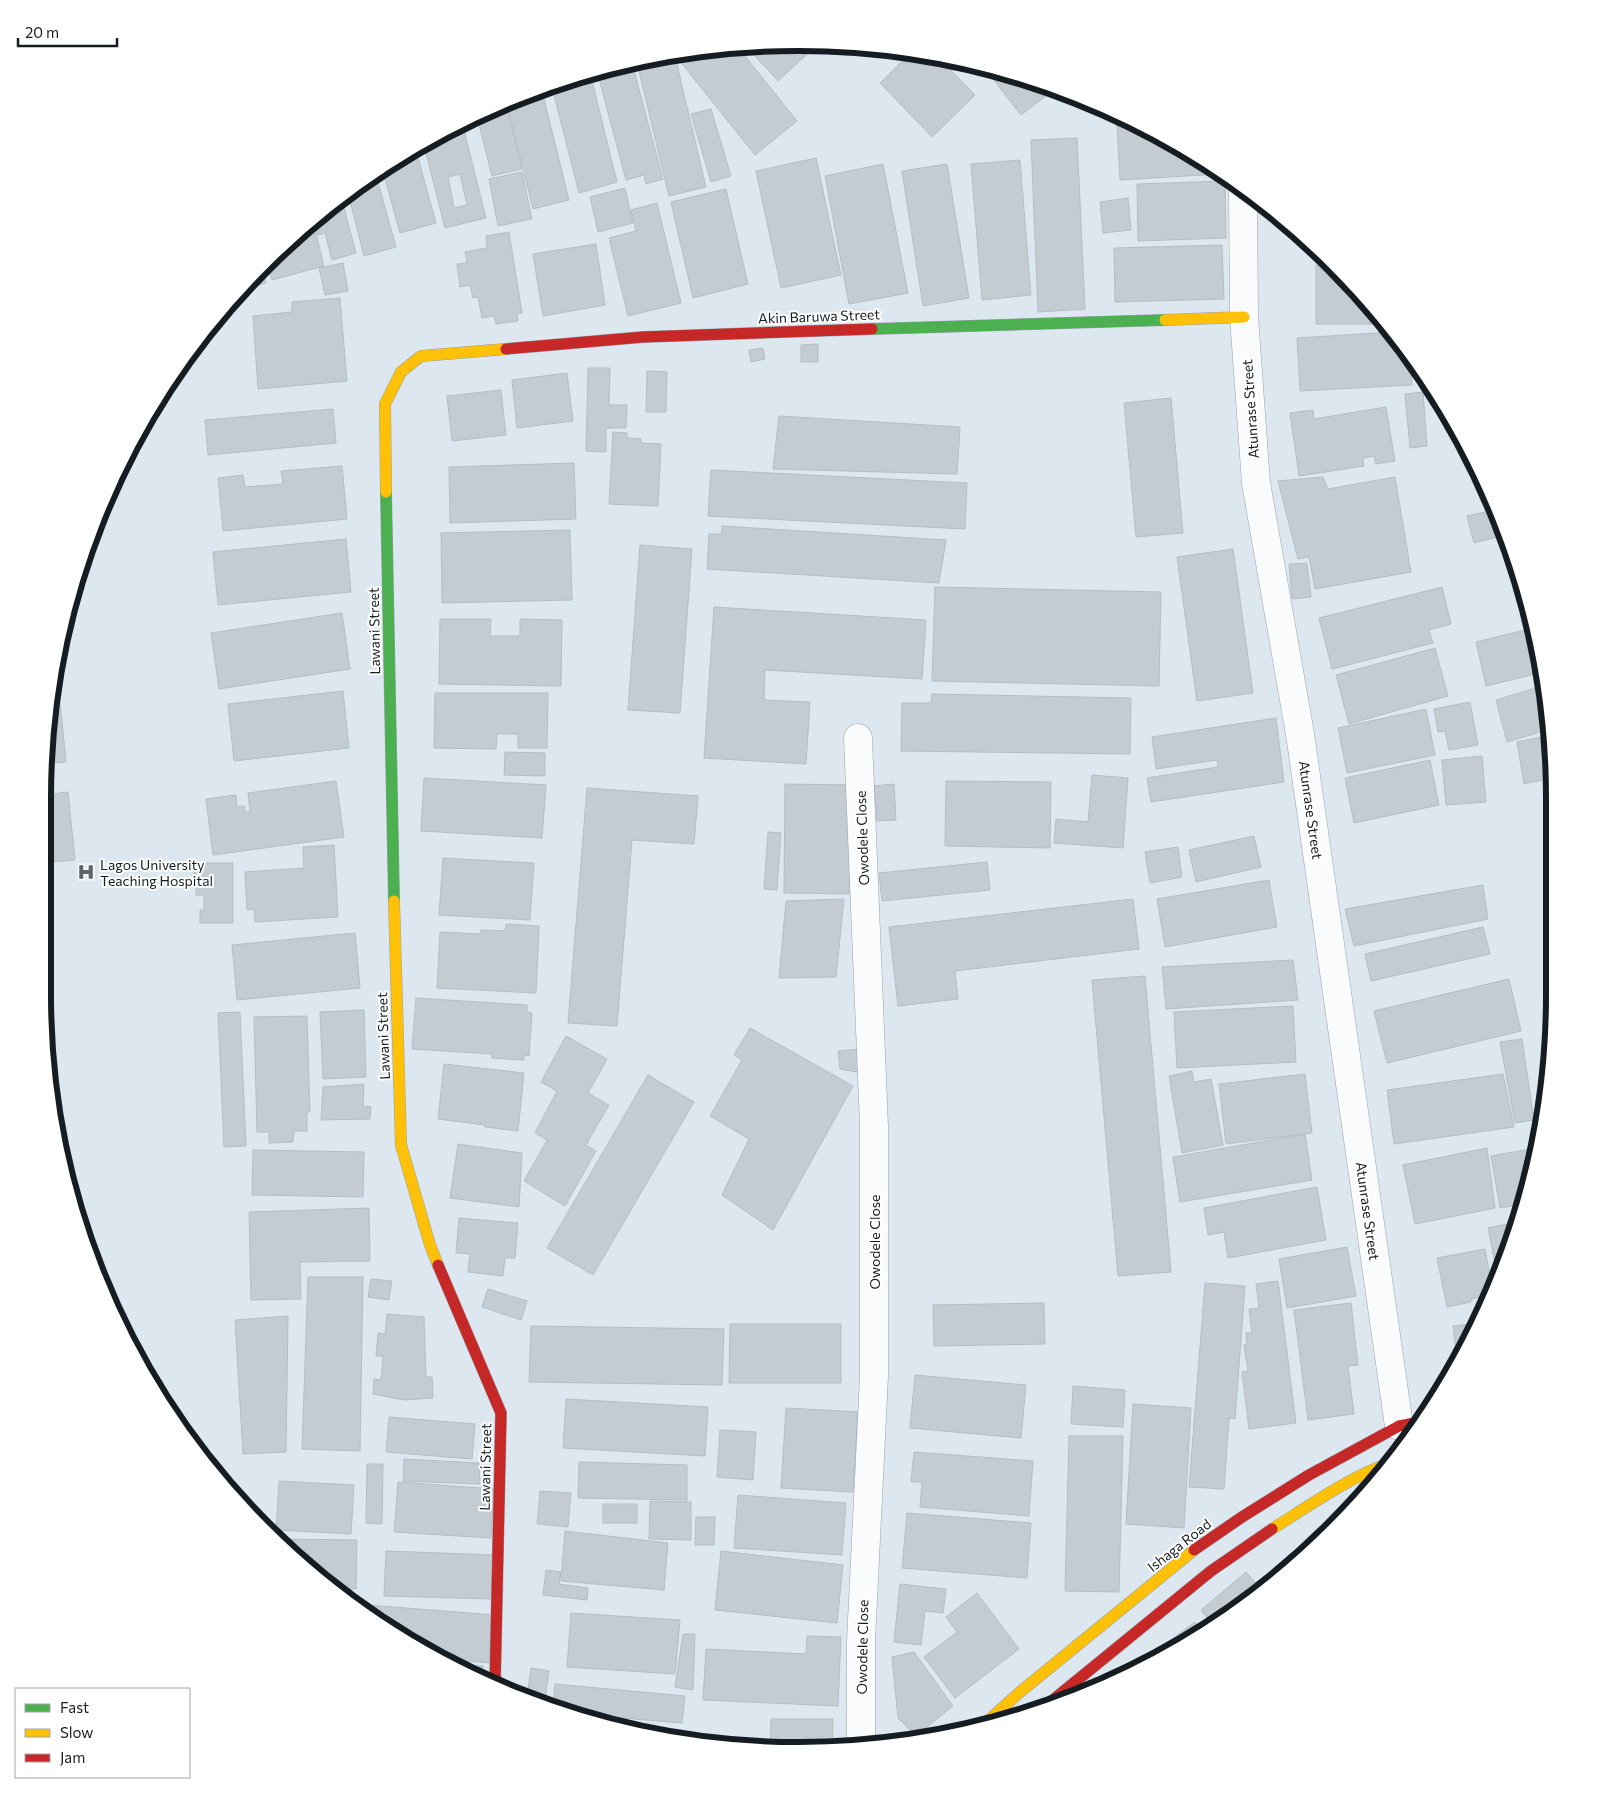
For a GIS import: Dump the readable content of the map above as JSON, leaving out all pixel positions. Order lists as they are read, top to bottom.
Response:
{
  "streets": {
    "street": [
      "Akin Baruwa Street",
      "Atunrase Street",
      "Lawani Street",
      "Owodele Close",
      "Ishaga Road"
    ]
  },
  "crossings": [
    ["Akin Baruwa Street", "Atunrase Street"],
    ["Akin Baruwa Street", "Lawani Street"],
    ["Atunrase Street", "Ishaga Road"]
  ],
  "places": {
    "hospital": ["Lagos University Teaching Hospital"]
  },
  "legend": ["Fast", "Slow", "Jam"],
  "scale_bar": "20 m"
}
